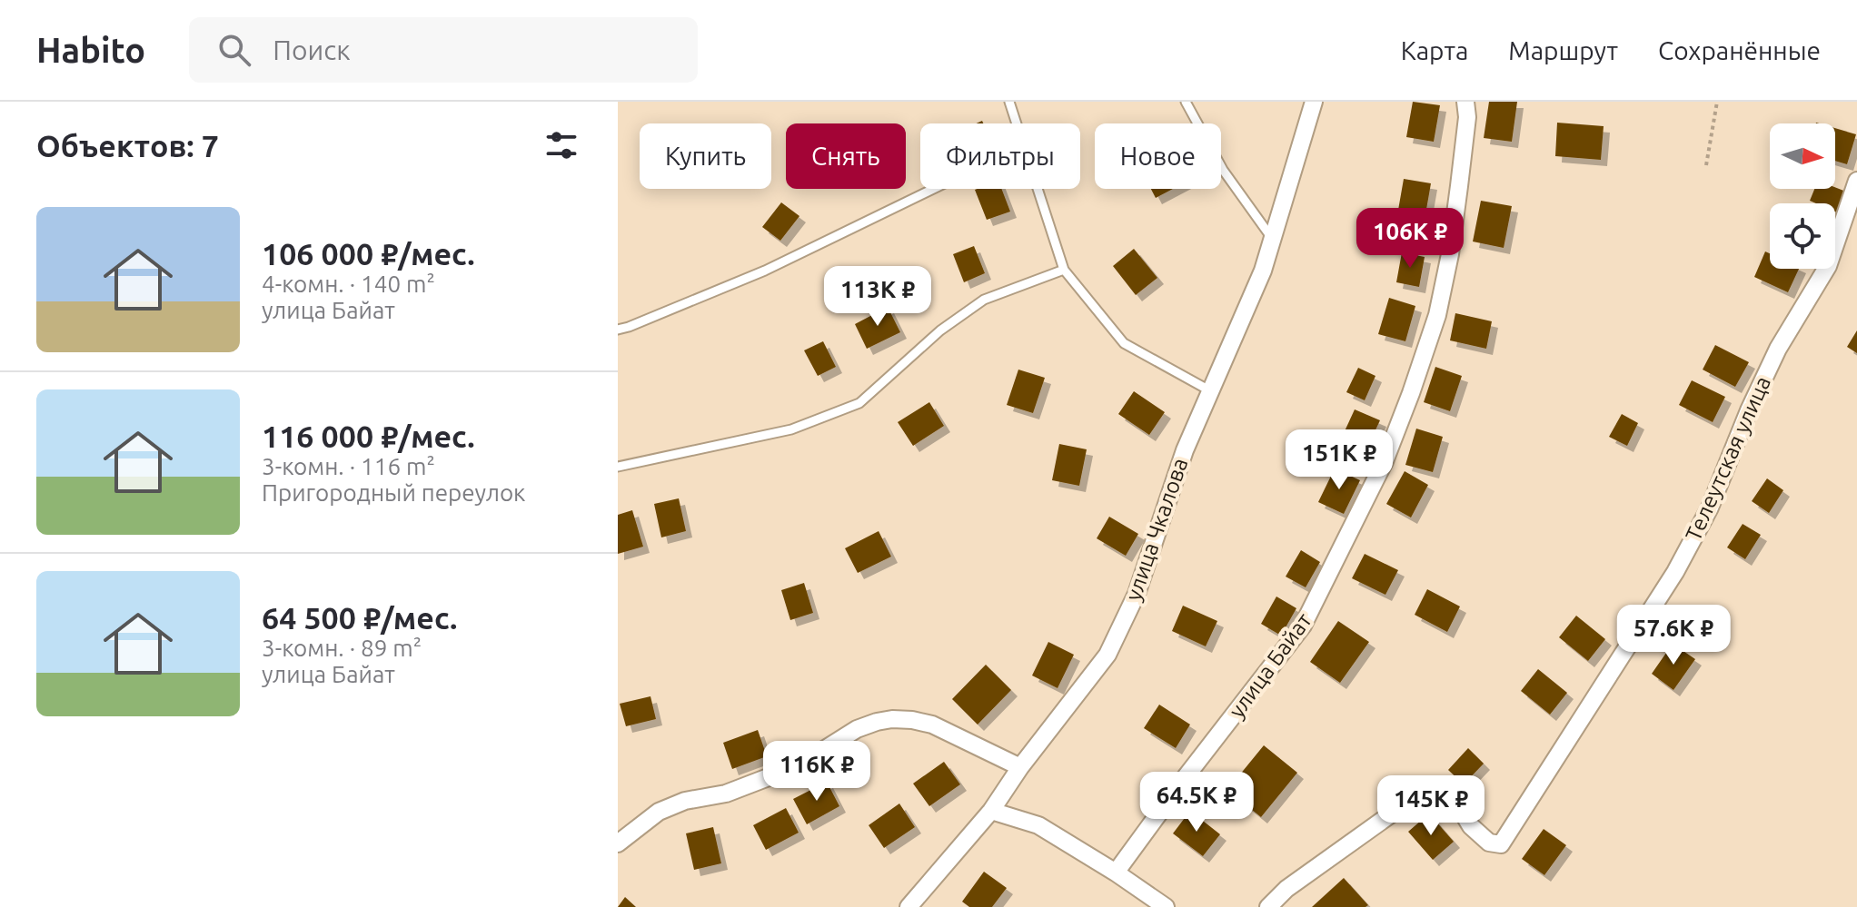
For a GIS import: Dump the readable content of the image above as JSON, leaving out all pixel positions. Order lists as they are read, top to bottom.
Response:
{
  "streets": {
    "street": ["Телеутская улица", "улица Чкалова", "улица Байат"]
  },
  "north": "right",
  "page": {
    "header": "Habito",
    "search": "Поиск",
    "nav": ["Карта", "Маршрут", "Сохранённые"],
    "heading": "Объектов: 7",
    "chip": [
      "Купить",
      "Снять",
      "Фильтры",
      "Новое"
    ],
    "list": [
      {
        "name": "106 000 ₽/мес.",
        "note": "4-комн. · 140 m² · улица Байат"
      },
      {
        "name": "116 000 ₽/мес.",
        "note": "3-комн. · 116 m² · Пригородный переулок"
      },
      {
        "name": "64 500 ₽/мес.",
        "note": "3-комн. · 89 m² · улица Байат"
      }
    ],
    "price": [
      "106K ₽",
      "113K ₽",
      "151K ₽",
      "57.6K ₽",
      "116K ₽",
      "64.5K ₽",
      "145K ₽"
    ]
  }
}
